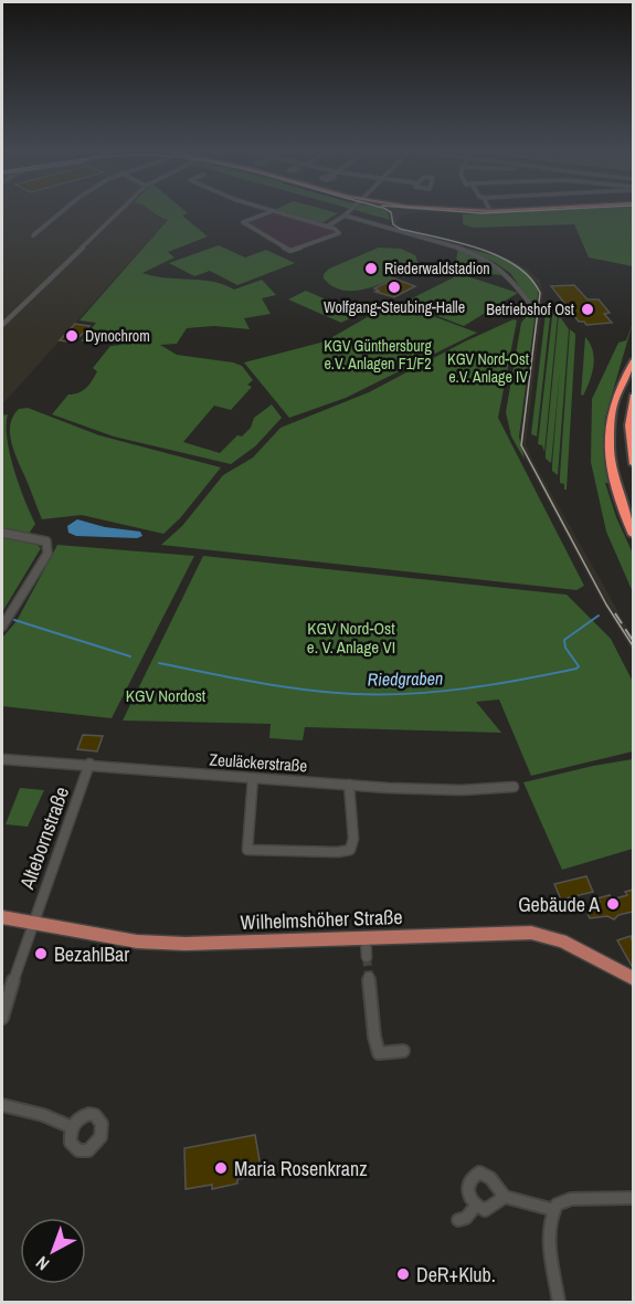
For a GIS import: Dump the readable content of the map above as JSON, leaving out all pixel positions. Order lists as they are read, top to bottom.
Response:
{
  "streets": {
    "main road": ["Wilhelmshöher Straße"],
    "street": ["Zeuläckerstraße", "Altebornstraße"]
  },
  "crossings": [
    ["Zeuläckerstraße", "Altebornstraße"],
    ["Altebornstraße", "Wilhelmshöher Straße"]
  ],
  "water": ["Riedgraben"],
  "parks": [
    "KGV Günthersburg e.V. Anlagen F1/F2",
    "KGV Nord-Ost e.V. Anlage IV",
    "KGV Nord-Ost e. V. Anlage VI",
    "KGV Nordost"
  ],
  "places": [
    "Riederwaldstadion",
    "Wolfgang-Steubing-Halle",
    "Betriebshof Ost",
    "Dynochrom",
    "Gebäude A",
    "BezahlBar",
    "Maria Rosenkranz",
    "DeR+Klub."
  ],
  "north": "bottom left"
}
